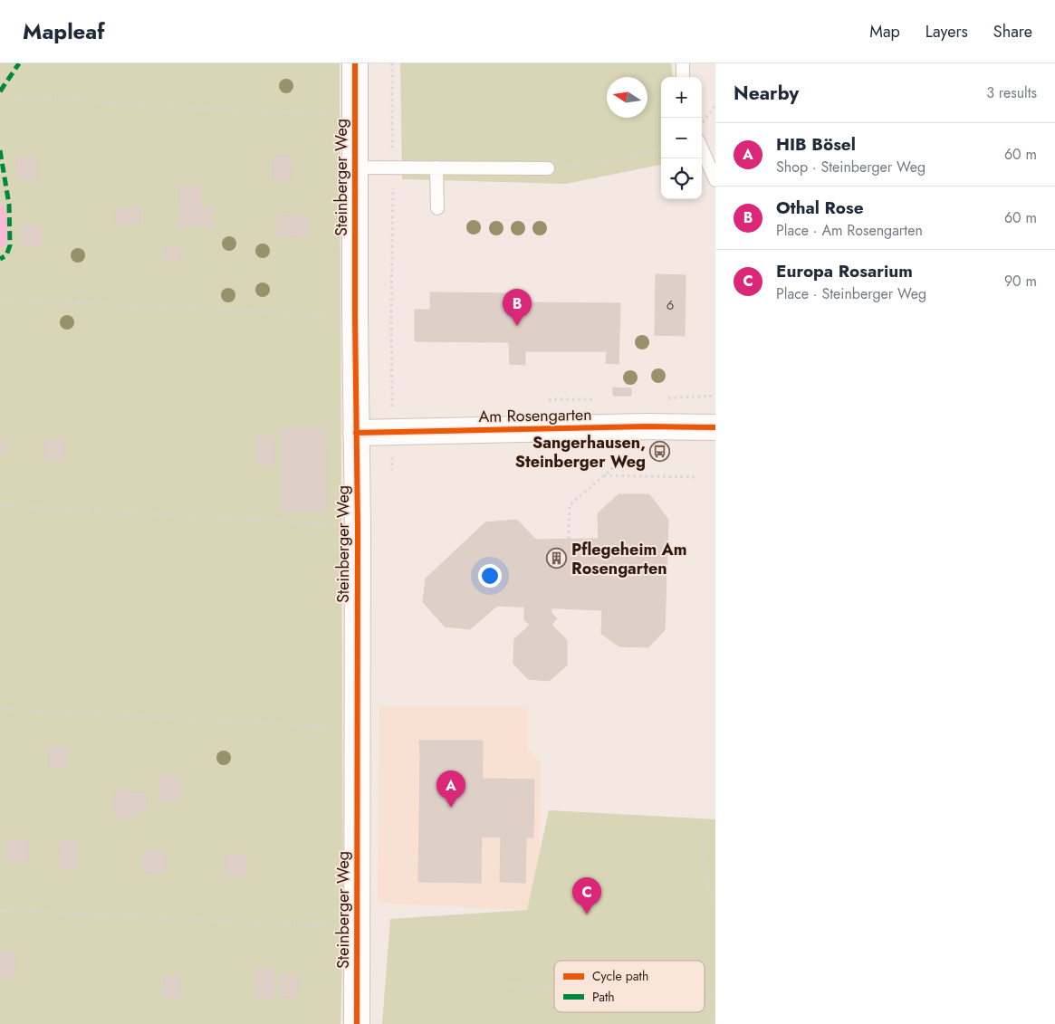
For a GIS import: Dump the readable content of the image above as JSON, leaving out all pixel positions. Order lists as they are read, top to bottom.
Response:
{
  "streets": {
    "street": ["Steinberger Weg", "Am Rosengarten"]
  },
  "crossings": [
    ["Steinberger Weg", "Am Rosengarten"]
  ],
  "places": {
    "bus stop": ["Sangerhausen, Steinberger Weg"],
    "building": ["Pflegeheim Am Rosengarten"]
  },
  "house_numbers": ["6"],
  "legend": ["Cycle path", "Path"],
  "north": "left",
  "page": {
    "header": "Mapleaf",
    "nav": ["Map", "Layers", "Share"],
    "heading": ["Nearby", "3 results"],
    "map_buttons": ["+", "−"],
    "list": [
      {
        "mark": "A",
        "name": "HIB Bösel",
        "note": "Shop · Steinberger Weg",
        "value": "60 m"
      },
      {
        "mark": "B",
        "name": "Othal Rose",
        "note": "Place · Am Rosengarten",
        "value": "60 m"
      },
      {
        "mark": "C",
        "name": "Europa Rosarium",
        "note": "Place · Steinberger Weg",
        "value": "90 m"
      }
    ],
    "pins": ["B", "A", "C"]
  }
}
